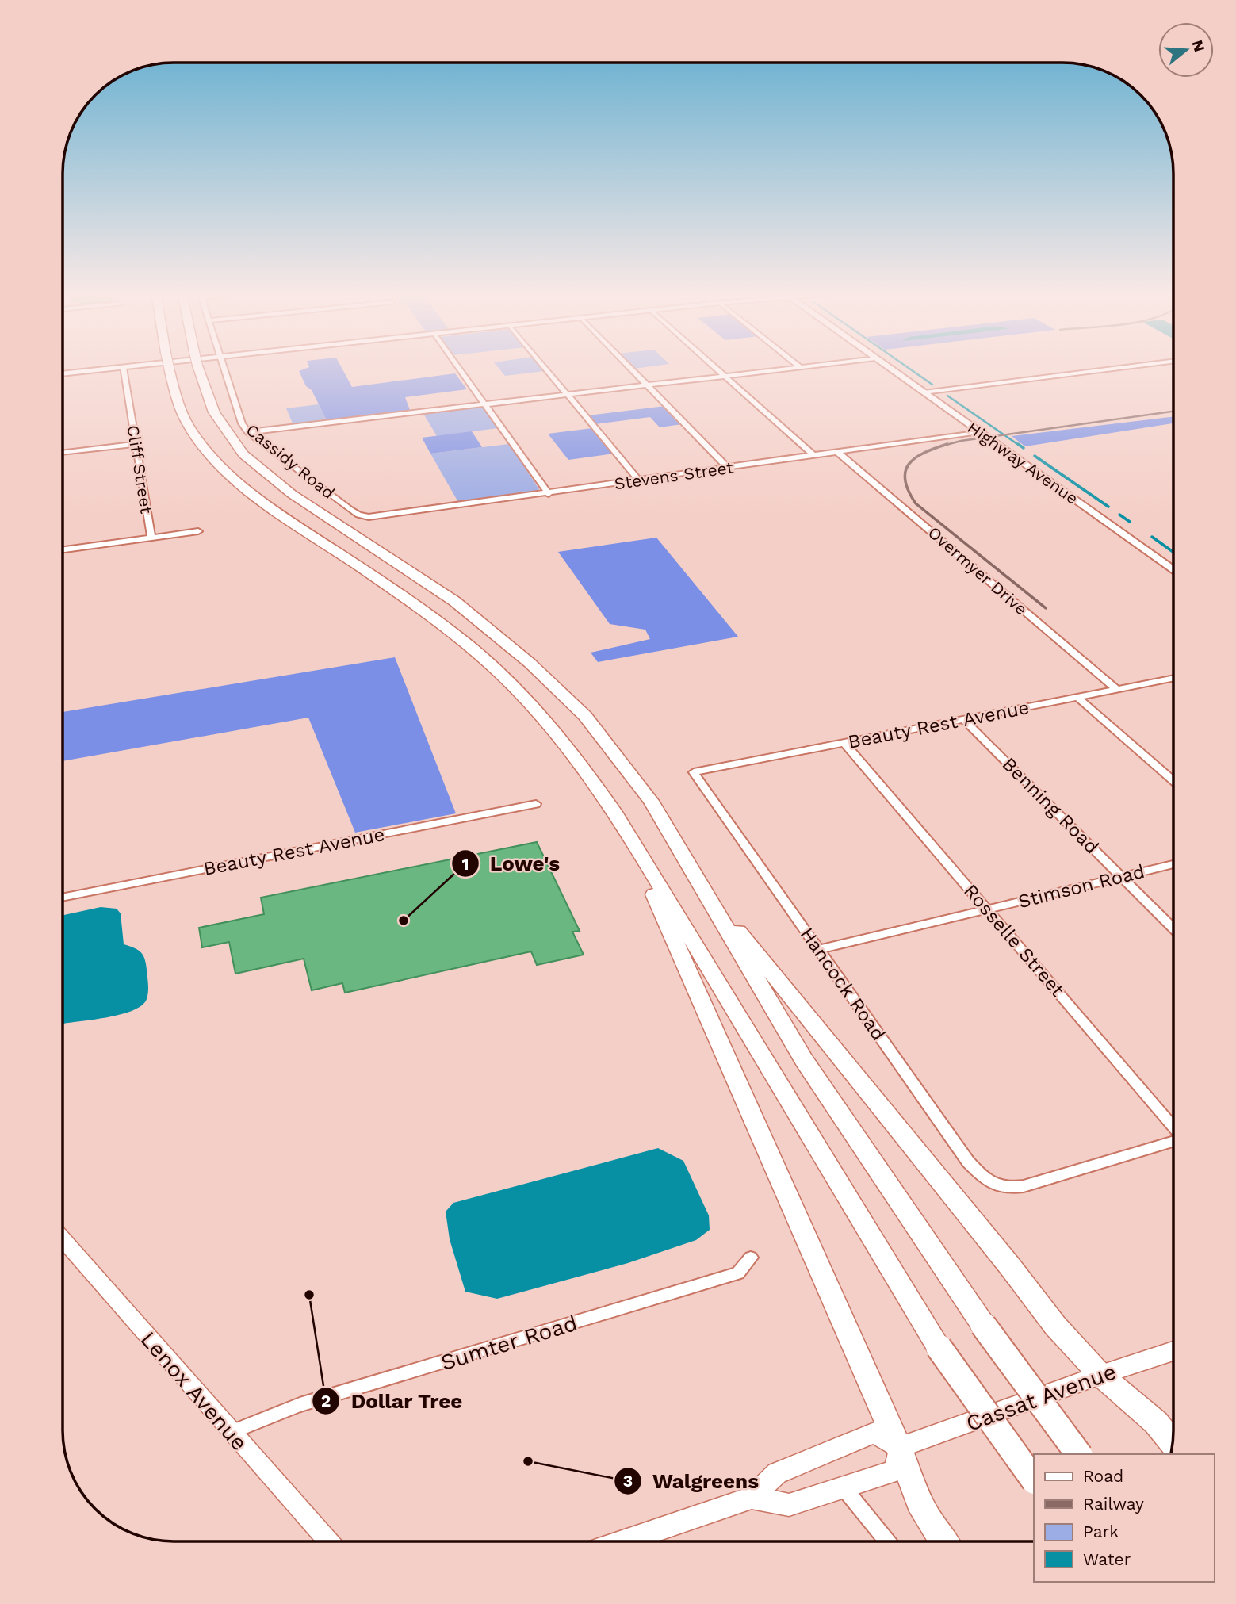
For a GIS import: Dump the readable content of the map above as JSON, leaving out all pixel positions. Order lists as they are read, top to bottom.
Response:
{
  "streets": {
    "main road": ["Lenox Avenue", "Cassat Avenue"],
    "street": [
      "Cassidy Road",
      "Highway Avenue",
      "Cliff Street",
      "Stevens Street",
      "Overmyer Drive",
      "Beauty Rest Avenue",
      "Benning Road",
      "Stimson Road",
      "Rosselle Street",
      "Hancock Road",
      "Sumter Road"
    ]
  },
  "crossings": [
    ["Cassidy Road", "Stevens Street"],
    ["Highway Avenue", "Stevens Street"],
    ["Stevens Street", "Overmyer Drive"],
    ["Overmyer Drive", "Beauty Rest Avenue"],
    ["Beauty Rest Avenue", "Benning Road"],
    ["Beauty Rest Avenue", "Rosselle Street"],
    ["Beauty Rest Avenue", "Hancock Road"],
    ["Benning Road", "Stimson Road"],
    ["Stimson Road", "Rosselle Street"],
    ["Stimson Road", "Hancock Road"],
    ["Sumter Road", "Lenox Avenue"]
  ],
  "places": ["Lowe's", "Dollar Tree", "Walgreens"],
  "legend": [
    "Road",
    "Railway",
    "Park",
    "Water"
  ],
  "north": "right"
}
